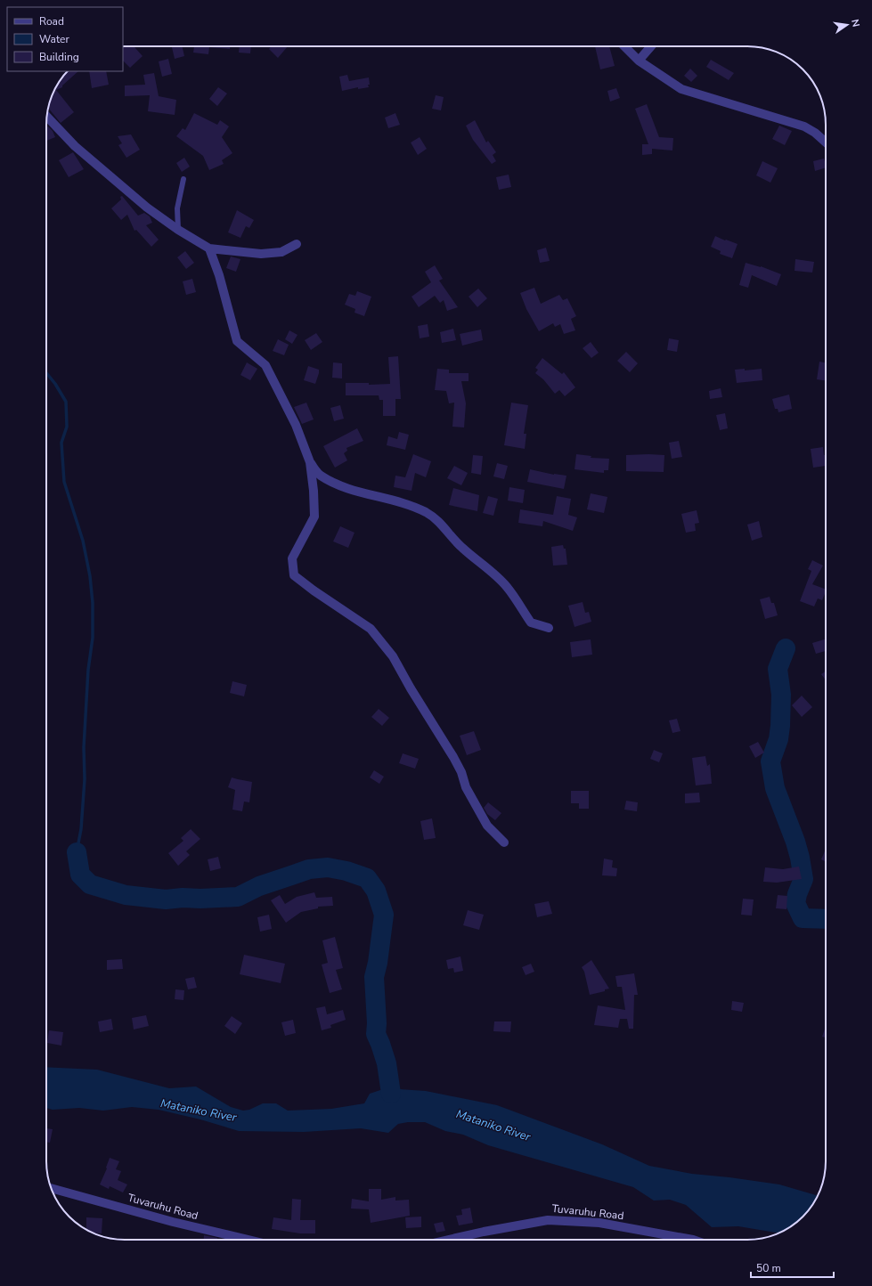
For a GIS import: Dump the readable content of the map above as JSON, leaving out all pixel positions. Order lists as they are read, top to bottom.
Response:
{
  "streets": {
    "street": ["Tuvaruhu Road"]
  },
  "water": ["Mataniko River"],
  "legend": ["Road", "Water", "Building"],
  "scale_bar": "50 m",
  "north": "right"
}
